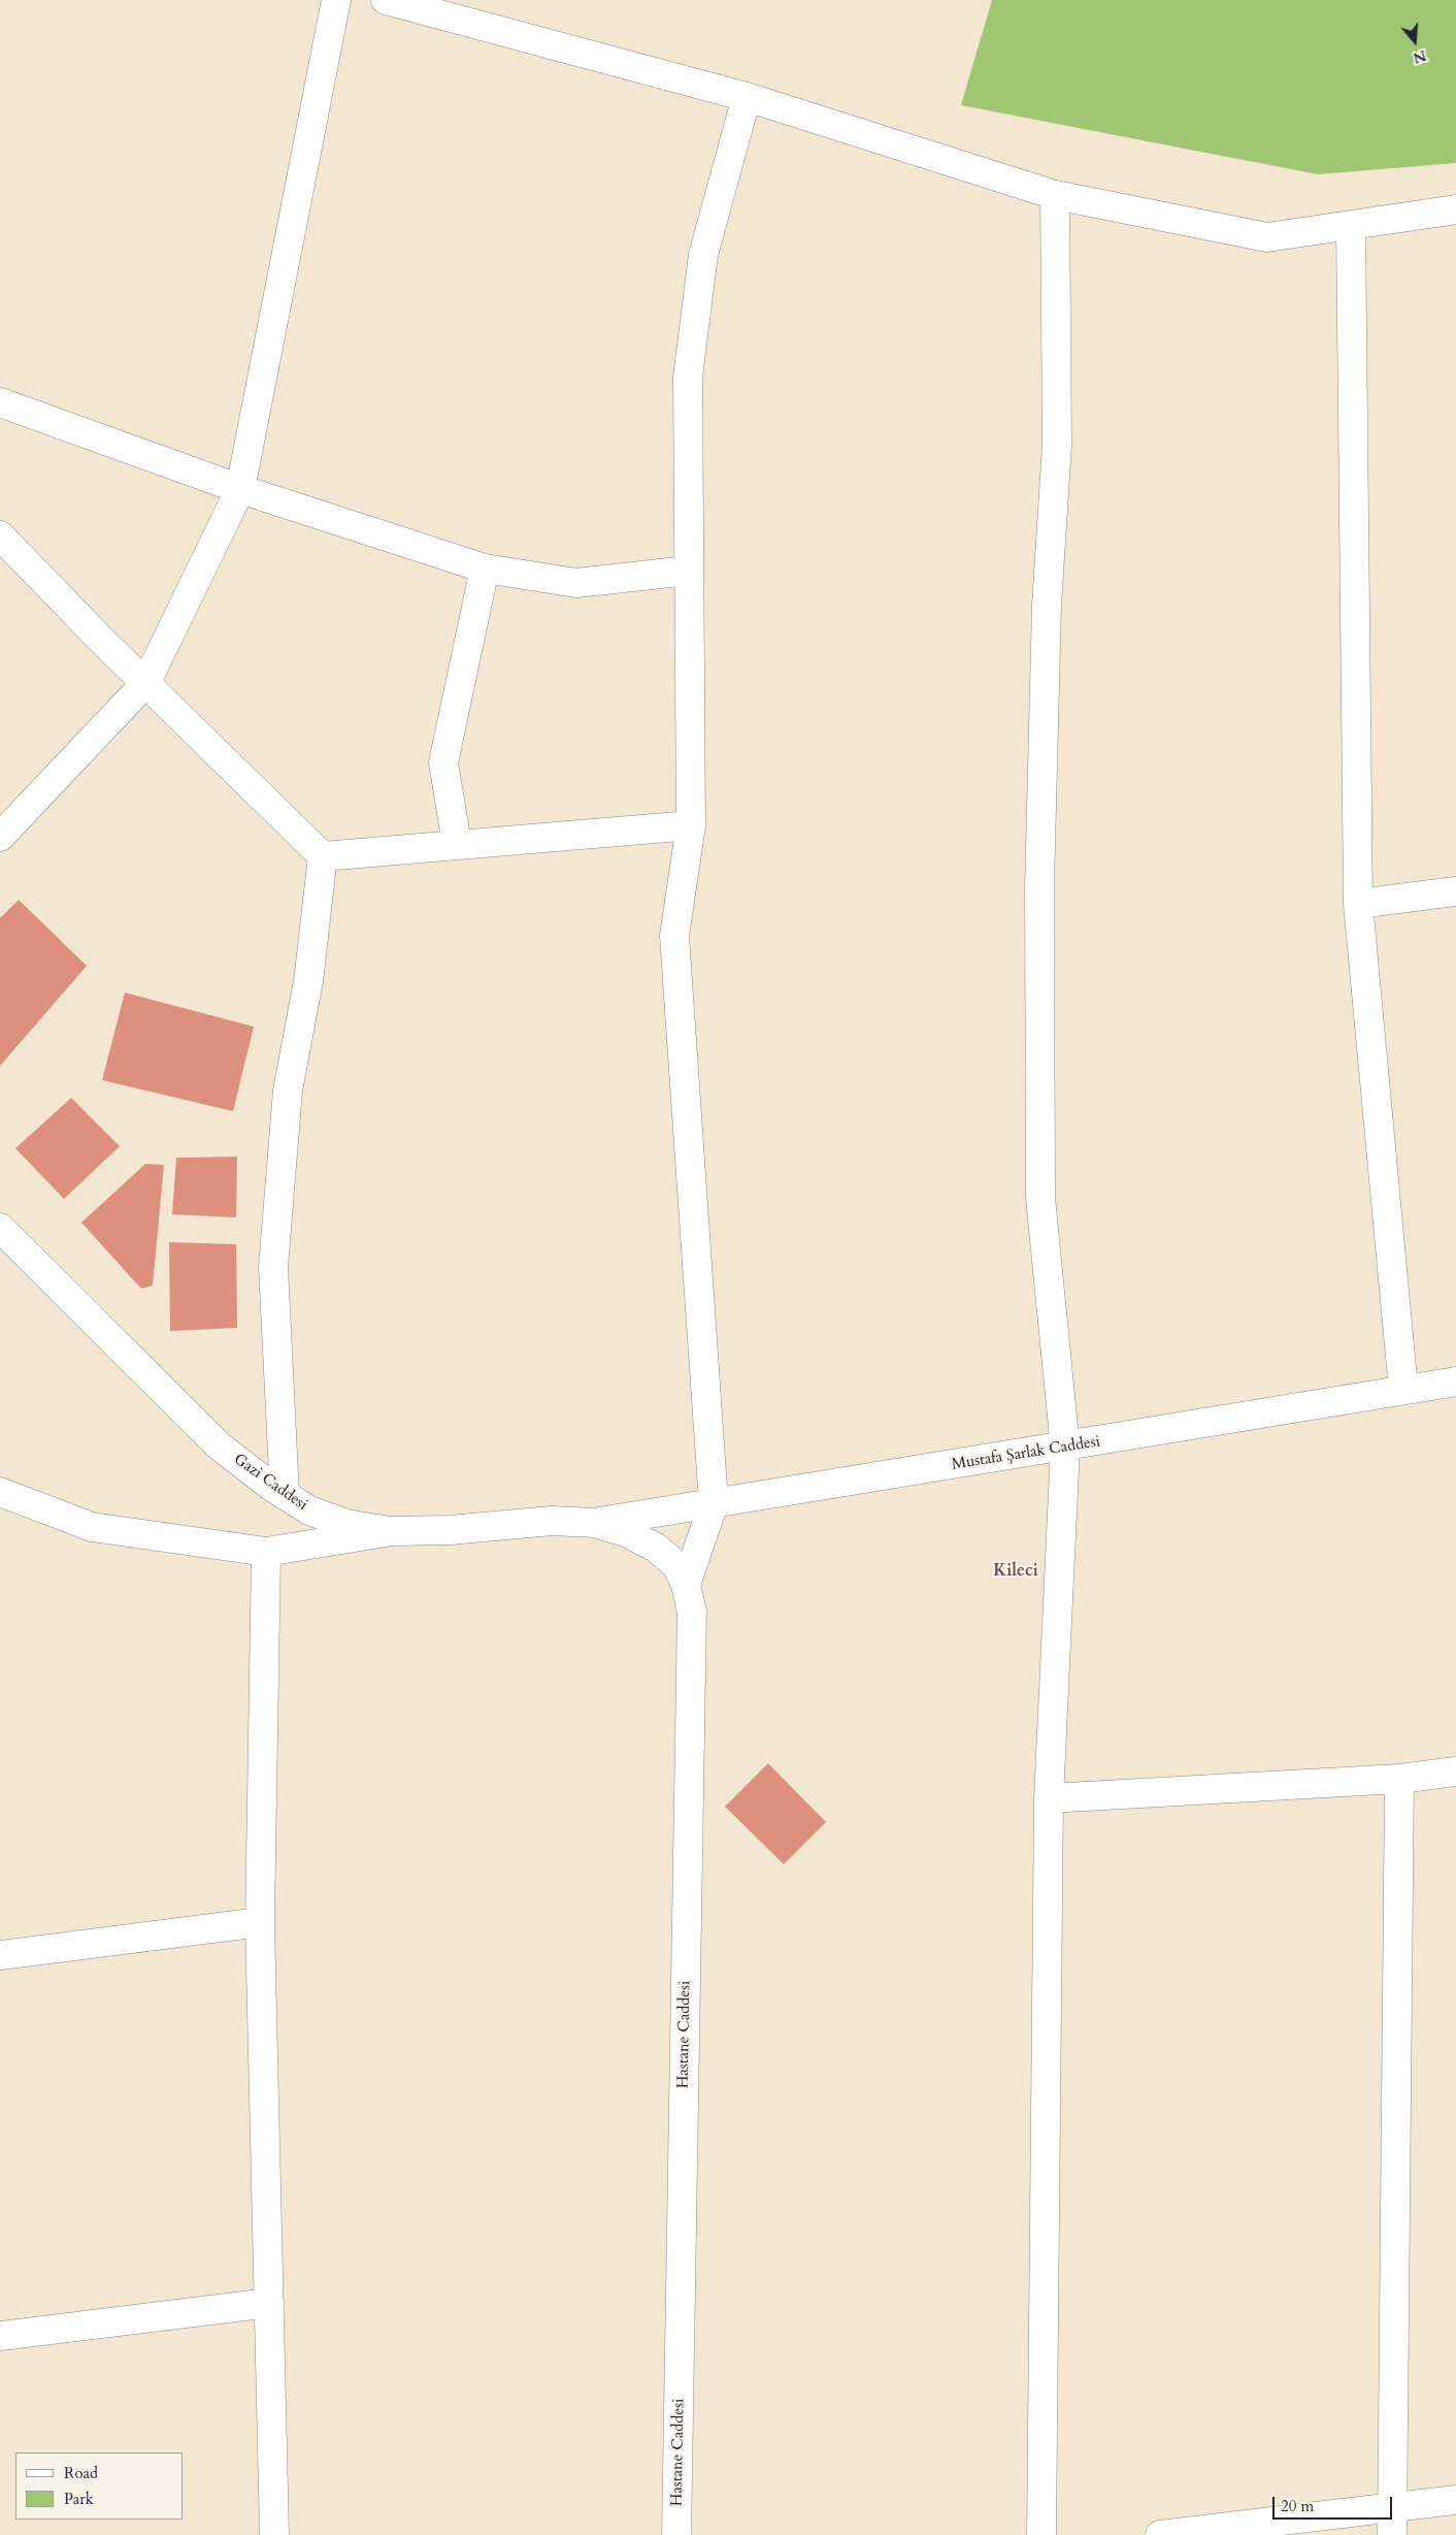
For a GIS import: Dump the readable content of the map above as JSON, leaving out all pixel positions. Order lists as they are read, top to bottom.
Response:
{
  "streets": {
    "street": ["Mustafa Şarlak Caddesi", "Gazi Caddesi", "Hastane Caddesi"]
  },
  "crossings": [
    ["Mustafa Şarlak Caddesi", "Gazi Caddesi"],
    ["Gazi Caddesi", "Hastane Caddesi"]
  ],
  "districts": ["Kileci"],
  "legend": ["Road", "Park"],
  "scale_bar": "20 m",
  "north": "bottom"
}
